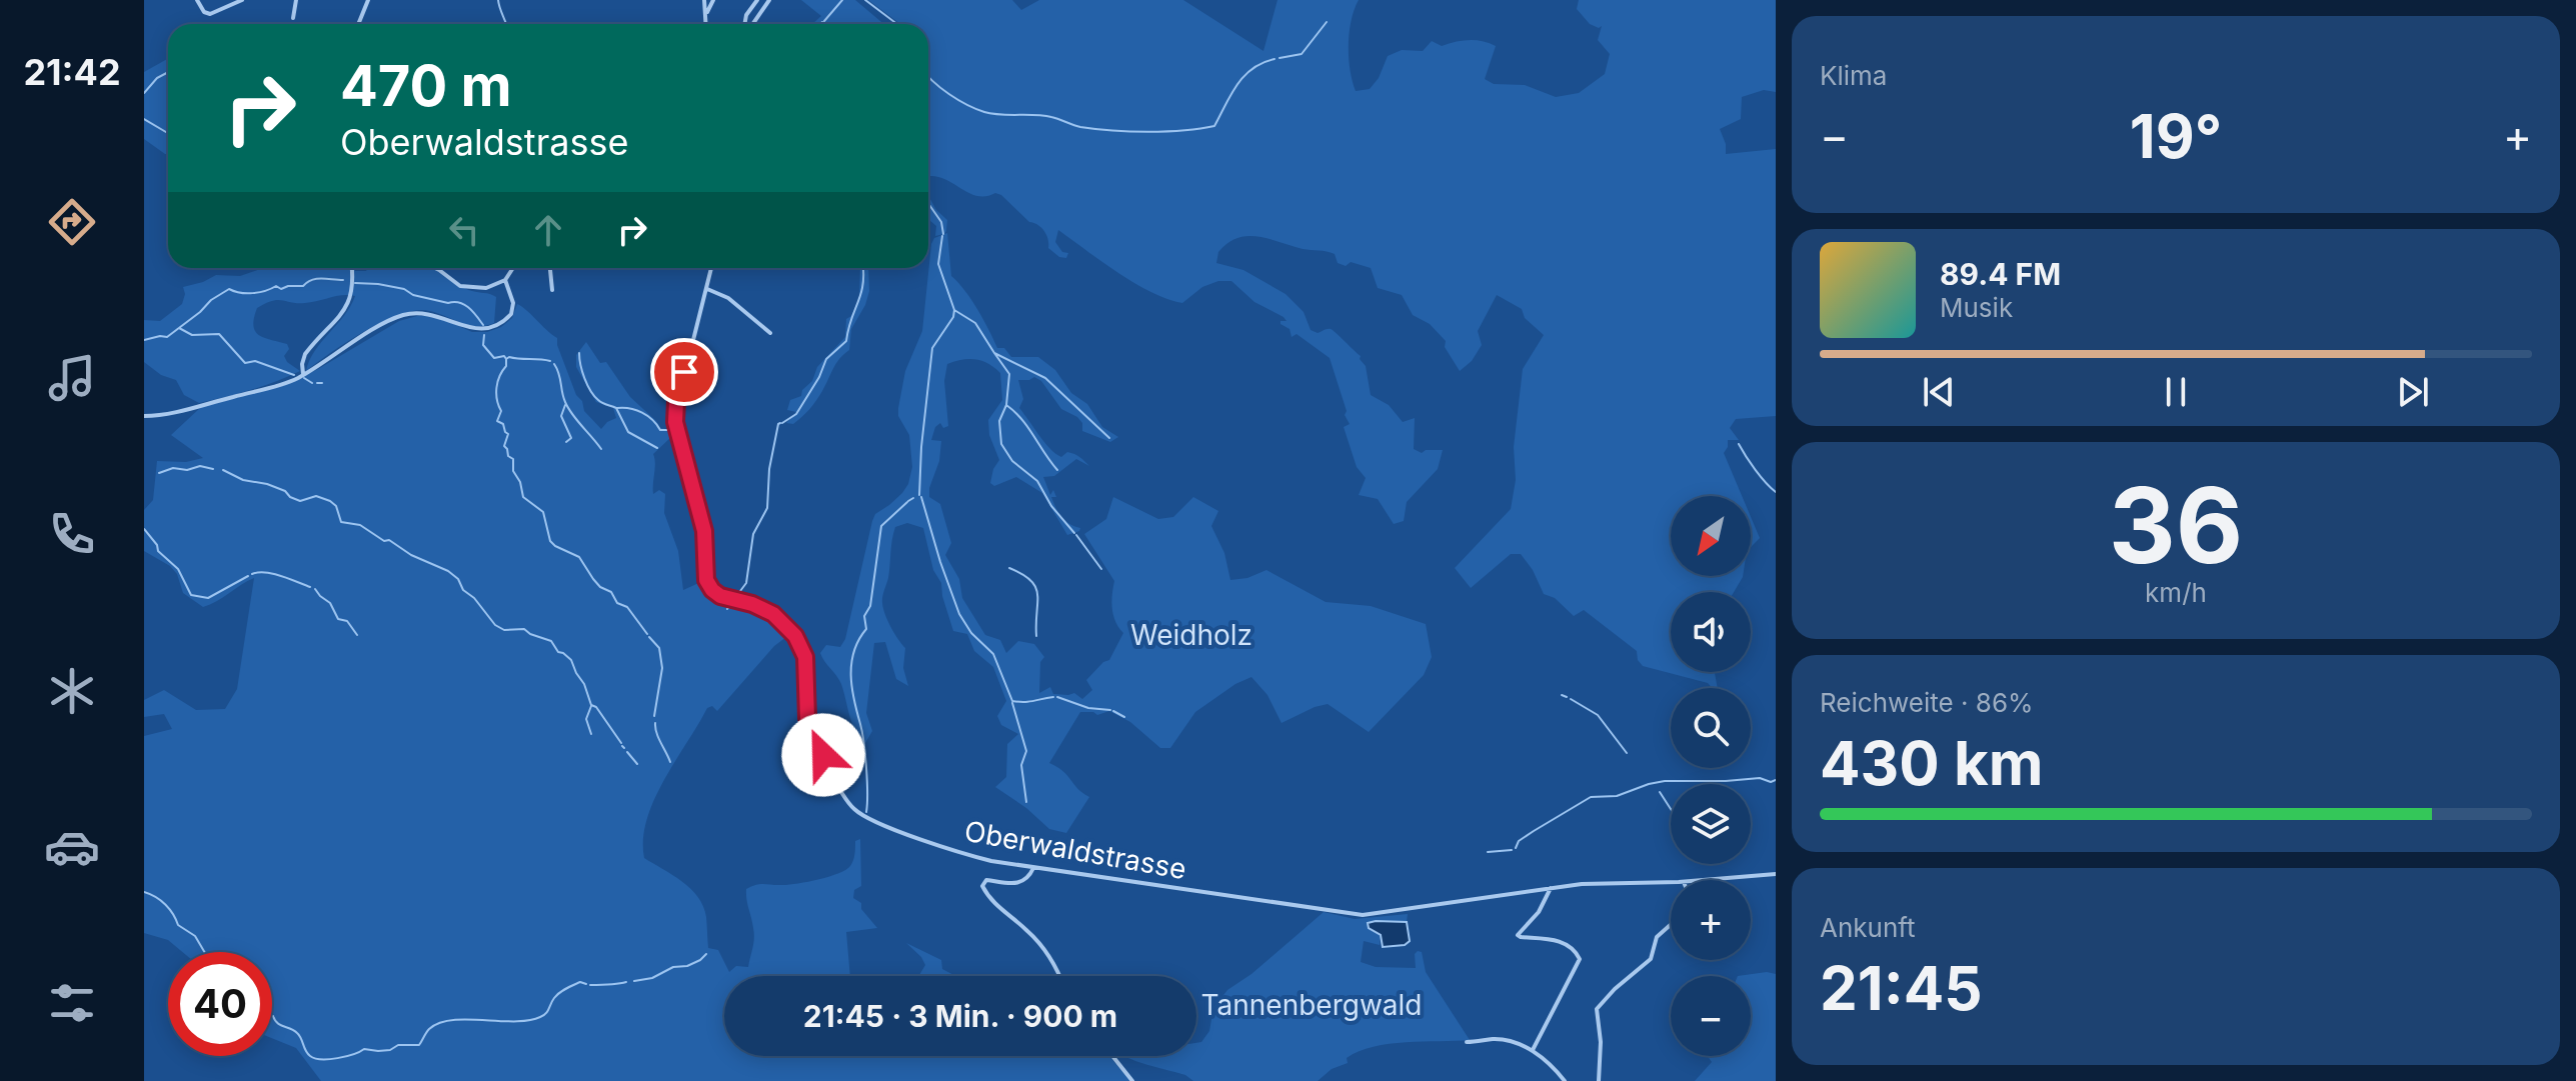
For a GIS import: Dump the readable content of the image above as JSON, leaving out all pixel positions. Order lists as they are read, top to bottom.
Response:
{
  "streets": {
    "street": ["Oberwaldstrasse"]
  },
  "parks": ["Weidholz", "Tannenbergwald"],
  "north": "bottom left",
  "page": {
    "tabs": "21:42",
    "tile": [
      "Klima",
      ["36", "km/h"],
      ["Reichweite · 86%", "430 km"],
      ["Ankunft", "21:45"]
    ],
    "turn": ["470 m", "Oberwaldstrasse"],
    "heat": ["−", "19°", "+"],
    "song": ["89.4 FM", "Musik"],
    "map_buttons": ["+", "−"],
    "limit": "40",
    "trip": "21:45 · 3 Min. · 900 m"
  }
}
